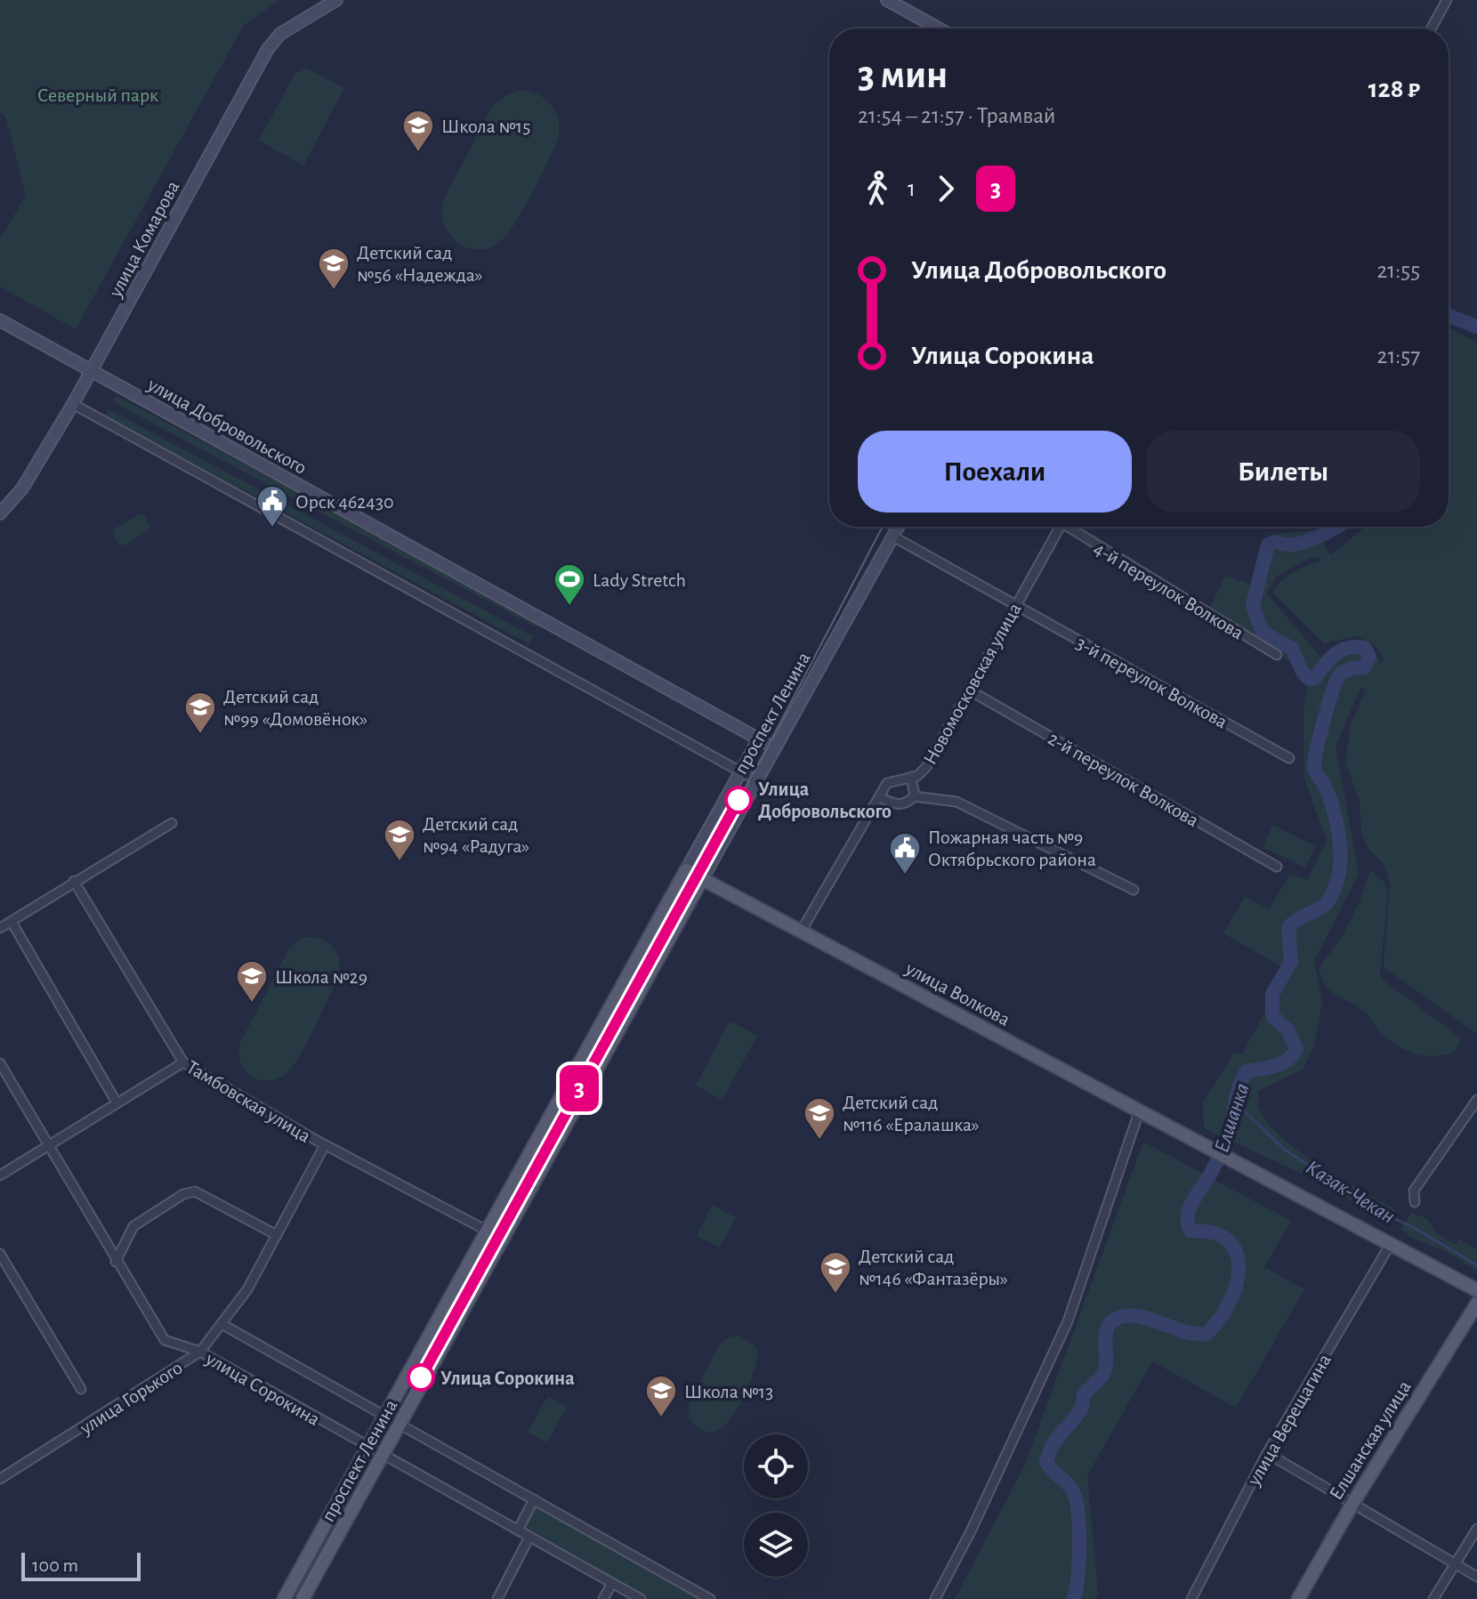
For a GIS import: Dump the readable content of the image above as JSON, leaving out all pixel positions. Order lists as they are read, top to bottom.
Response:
{
  "streets": {
    "main road": [
      "улица Комарова",
      "улица Добровольского",
      "проспект Ленина",
      "улица Волкова",
      "Елшанская улица"
    ],
    "street": [
      "4-й переулок Волкова",
      "3-й переулок Волкова",
      "Новомосковская улица",
      "2-й переулок Волкова",
      "Тамбовская улица",
      "улица Сорокина",
      "улица Горького",
      "улица Верещагина"
    ]
  },
  "crossings": [
    ["улица Комарова", "улица Добровольского"],
    ["улица Добровольского", "проспект Ленина"],
    ["3-й переулок Волкова", "Новомосковская улица"],
    ["3-й переулок Волкова", "проспект Ленина"],
    ["Новомосковская улица", "2-й переулок Волкова"],
    ["Новомосковская улица", "улица Волкова"],
    ["проспект Ленина", "улица Волкова"],
    ["проспект Ленина", "Тамбовская улица"],
    ["проспект Ленина", "улица Сорокина"],
    ["улица Волкова", "улица Верещагина"],
    ["Тамбовская улица", "улица Горького"],
    ["улица Сорокина", "улица Горького"]
  ],
  "water": ["Елшанка", "Казак-Чекан"],
  "parks": ["Северный парк"],
  "places": {
    "school or university": [
      "Школа №15",
      "Детский сад №56 «Надежда»",
      "Детский сад №99 «Домовёнок»",
      "Детский сад №94 «Радуга»",
      "Школа №29",
      "Детский сад №116 «Ералашка»",
      "Детский сад №146 «Фантазёры»",
      "Школа №13"
    ],
    "public building": ["Орск 462430", "Пожарная часть №9 Октябрьского района"],
    "sports": ["Lady Stretch"],
    "other": ["Улица Добровольского", "Улица Сорокина"]
  },
  "lines": ["tram line 3"],
  "scale_bar": "100 m",
  "page": {
    "on_map": "3",
    "heading": ["3 мин", "21:54 – 21:57 · Трамвай", "128 ₽"],
    "legs": ["1", "3"],
    "list": [
      {
        "name": "Улица Добровольского",
        "value": "21:55"
      },
      {
        "name": "Улица Сорокина",
        "value": "21:57"
      }
    ],
    "buttons": ["Поехали", "Билеты"],
    "scale": "100 m"
  }
}
